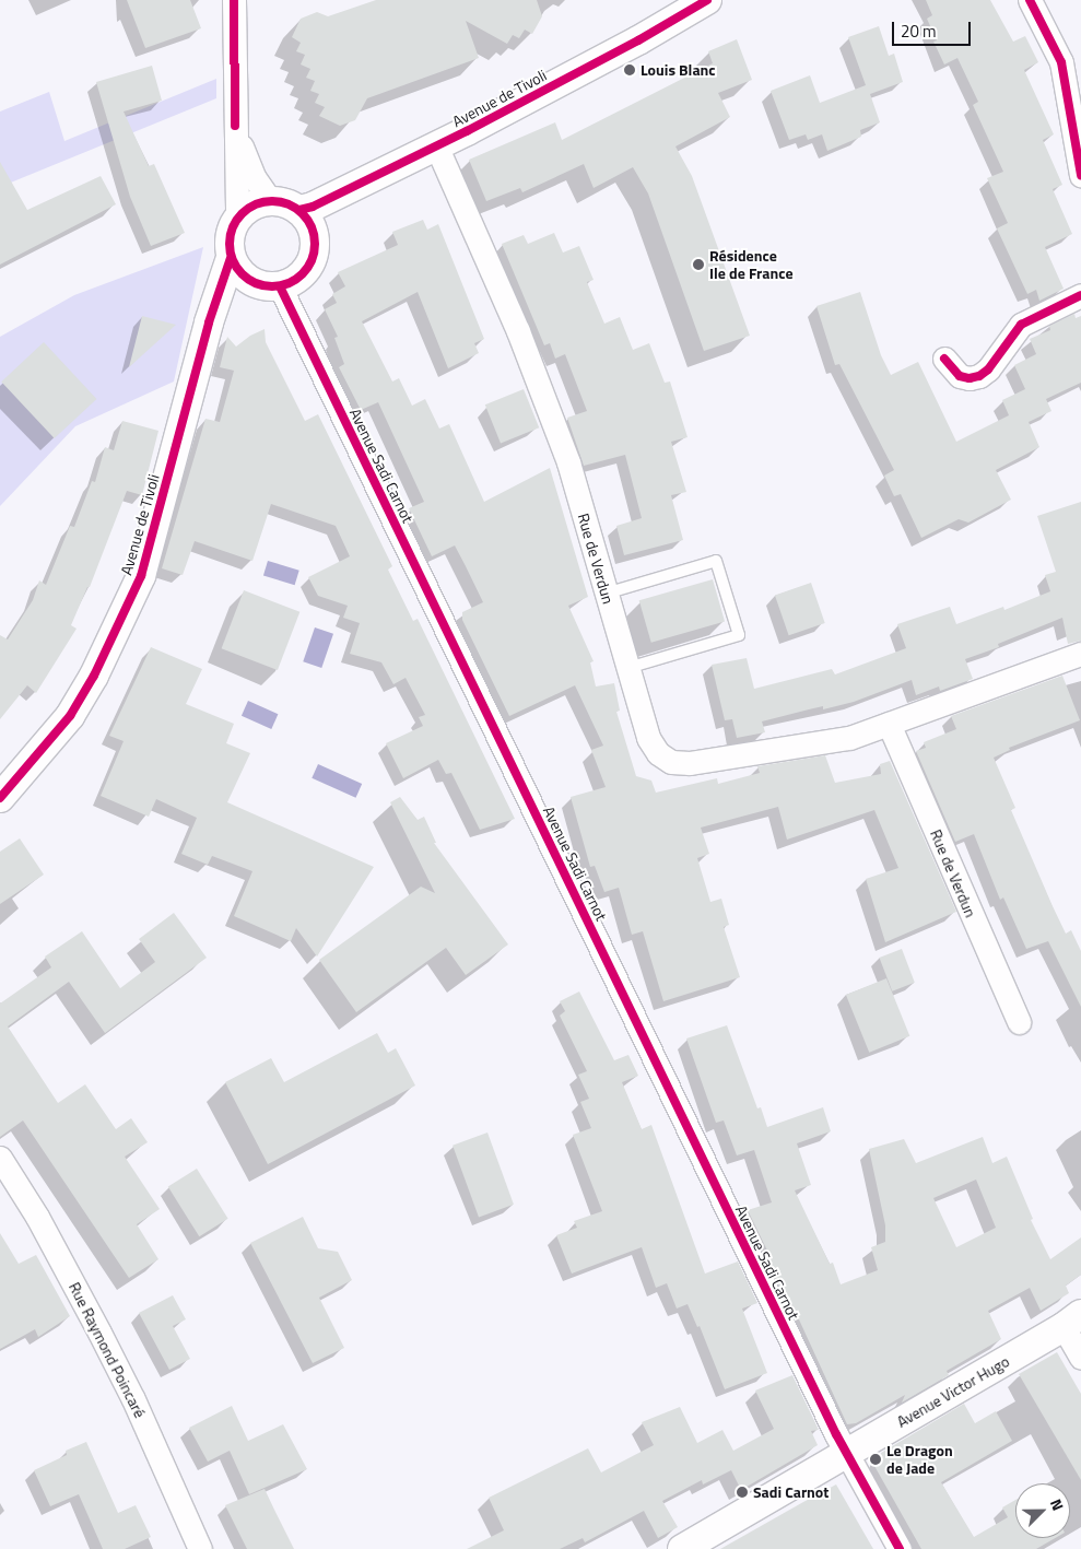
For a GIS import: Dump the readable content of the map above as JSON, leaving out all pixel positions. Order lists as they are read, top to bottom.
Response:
{
  "streets": {
    "street": [
      "Avenue de Tivoli",
      "Avenue Sadi Carnot",
      "Rue de Verdun",
      "Rue Raymond Poincaré",
      "Avenue Victor Hugo"
    ]
  },
  "crossings": [
    ["Avenue de Tivoli", "Avenue Sadi Carnot"],
    ["Avenue de Tivoli", "Rue de Verdun"],
    ["Avenue Sadi Carnot", "Avenue Victor Hugo"]
  ],
  "places": [
    "Louis Blanc",
    "Résidence Ile de France",
    "Le Dragon de Jade",
    "Sadi Carnot"
  ],
  "scale_bar": "20 m",
  "north": "top right"
}
